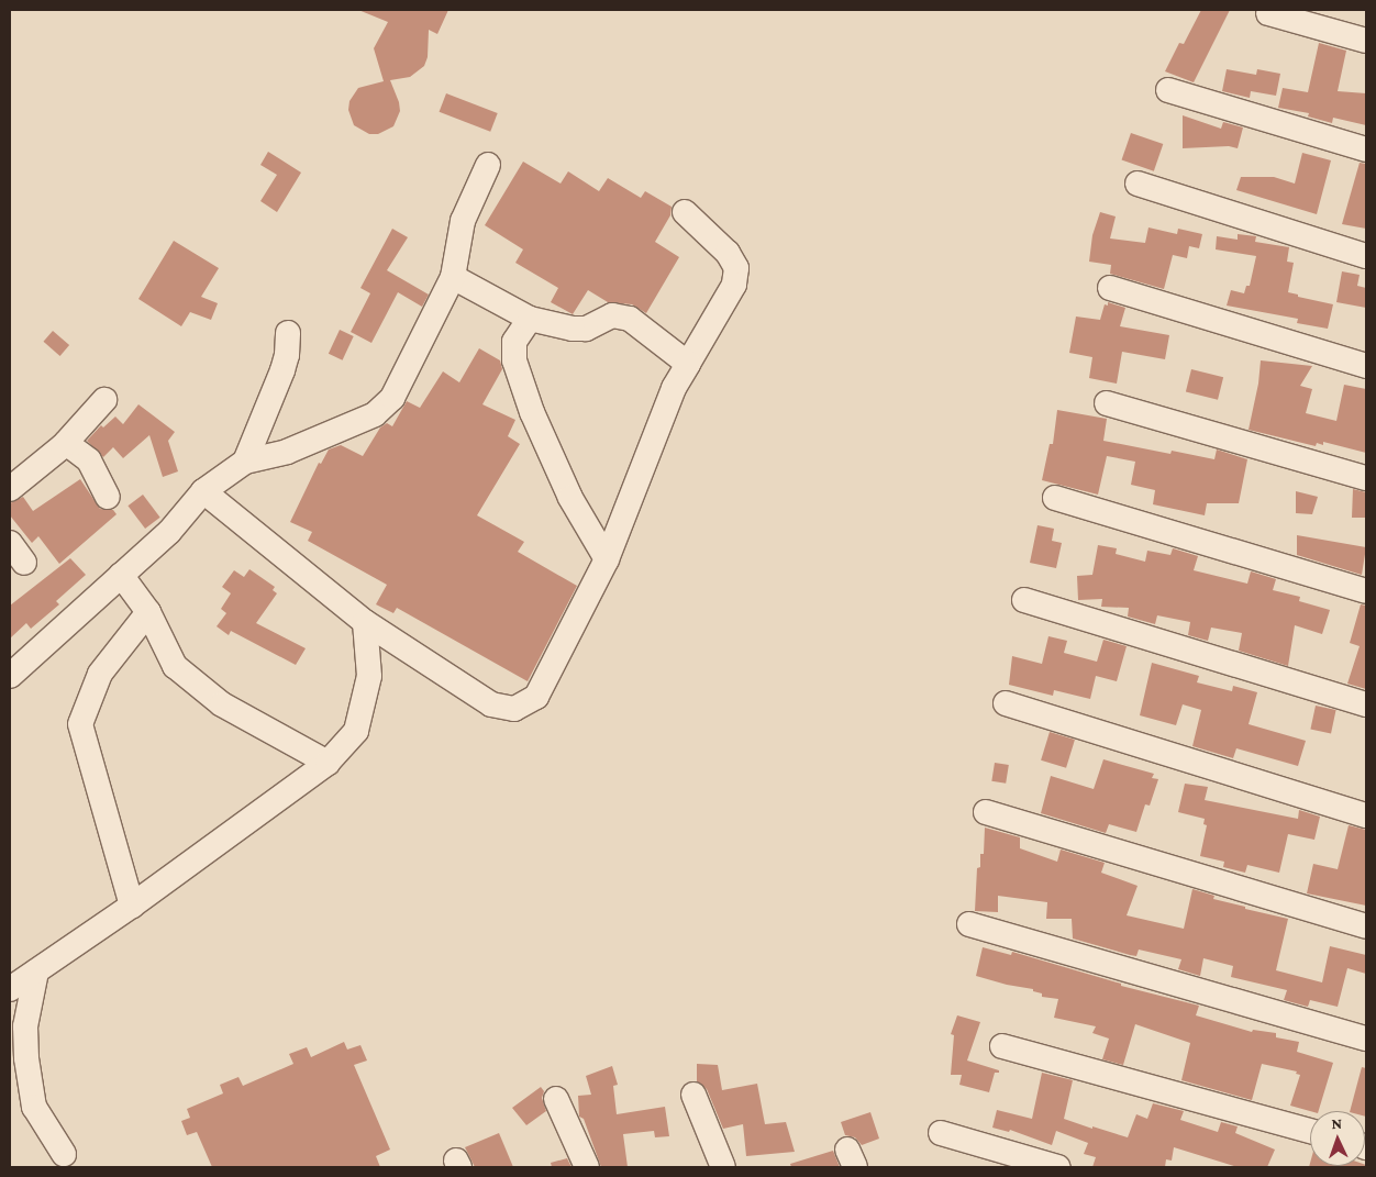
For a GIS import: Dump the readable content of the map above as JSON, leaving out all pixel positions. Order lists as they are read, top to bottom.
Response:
{
  "north": "top"
}
